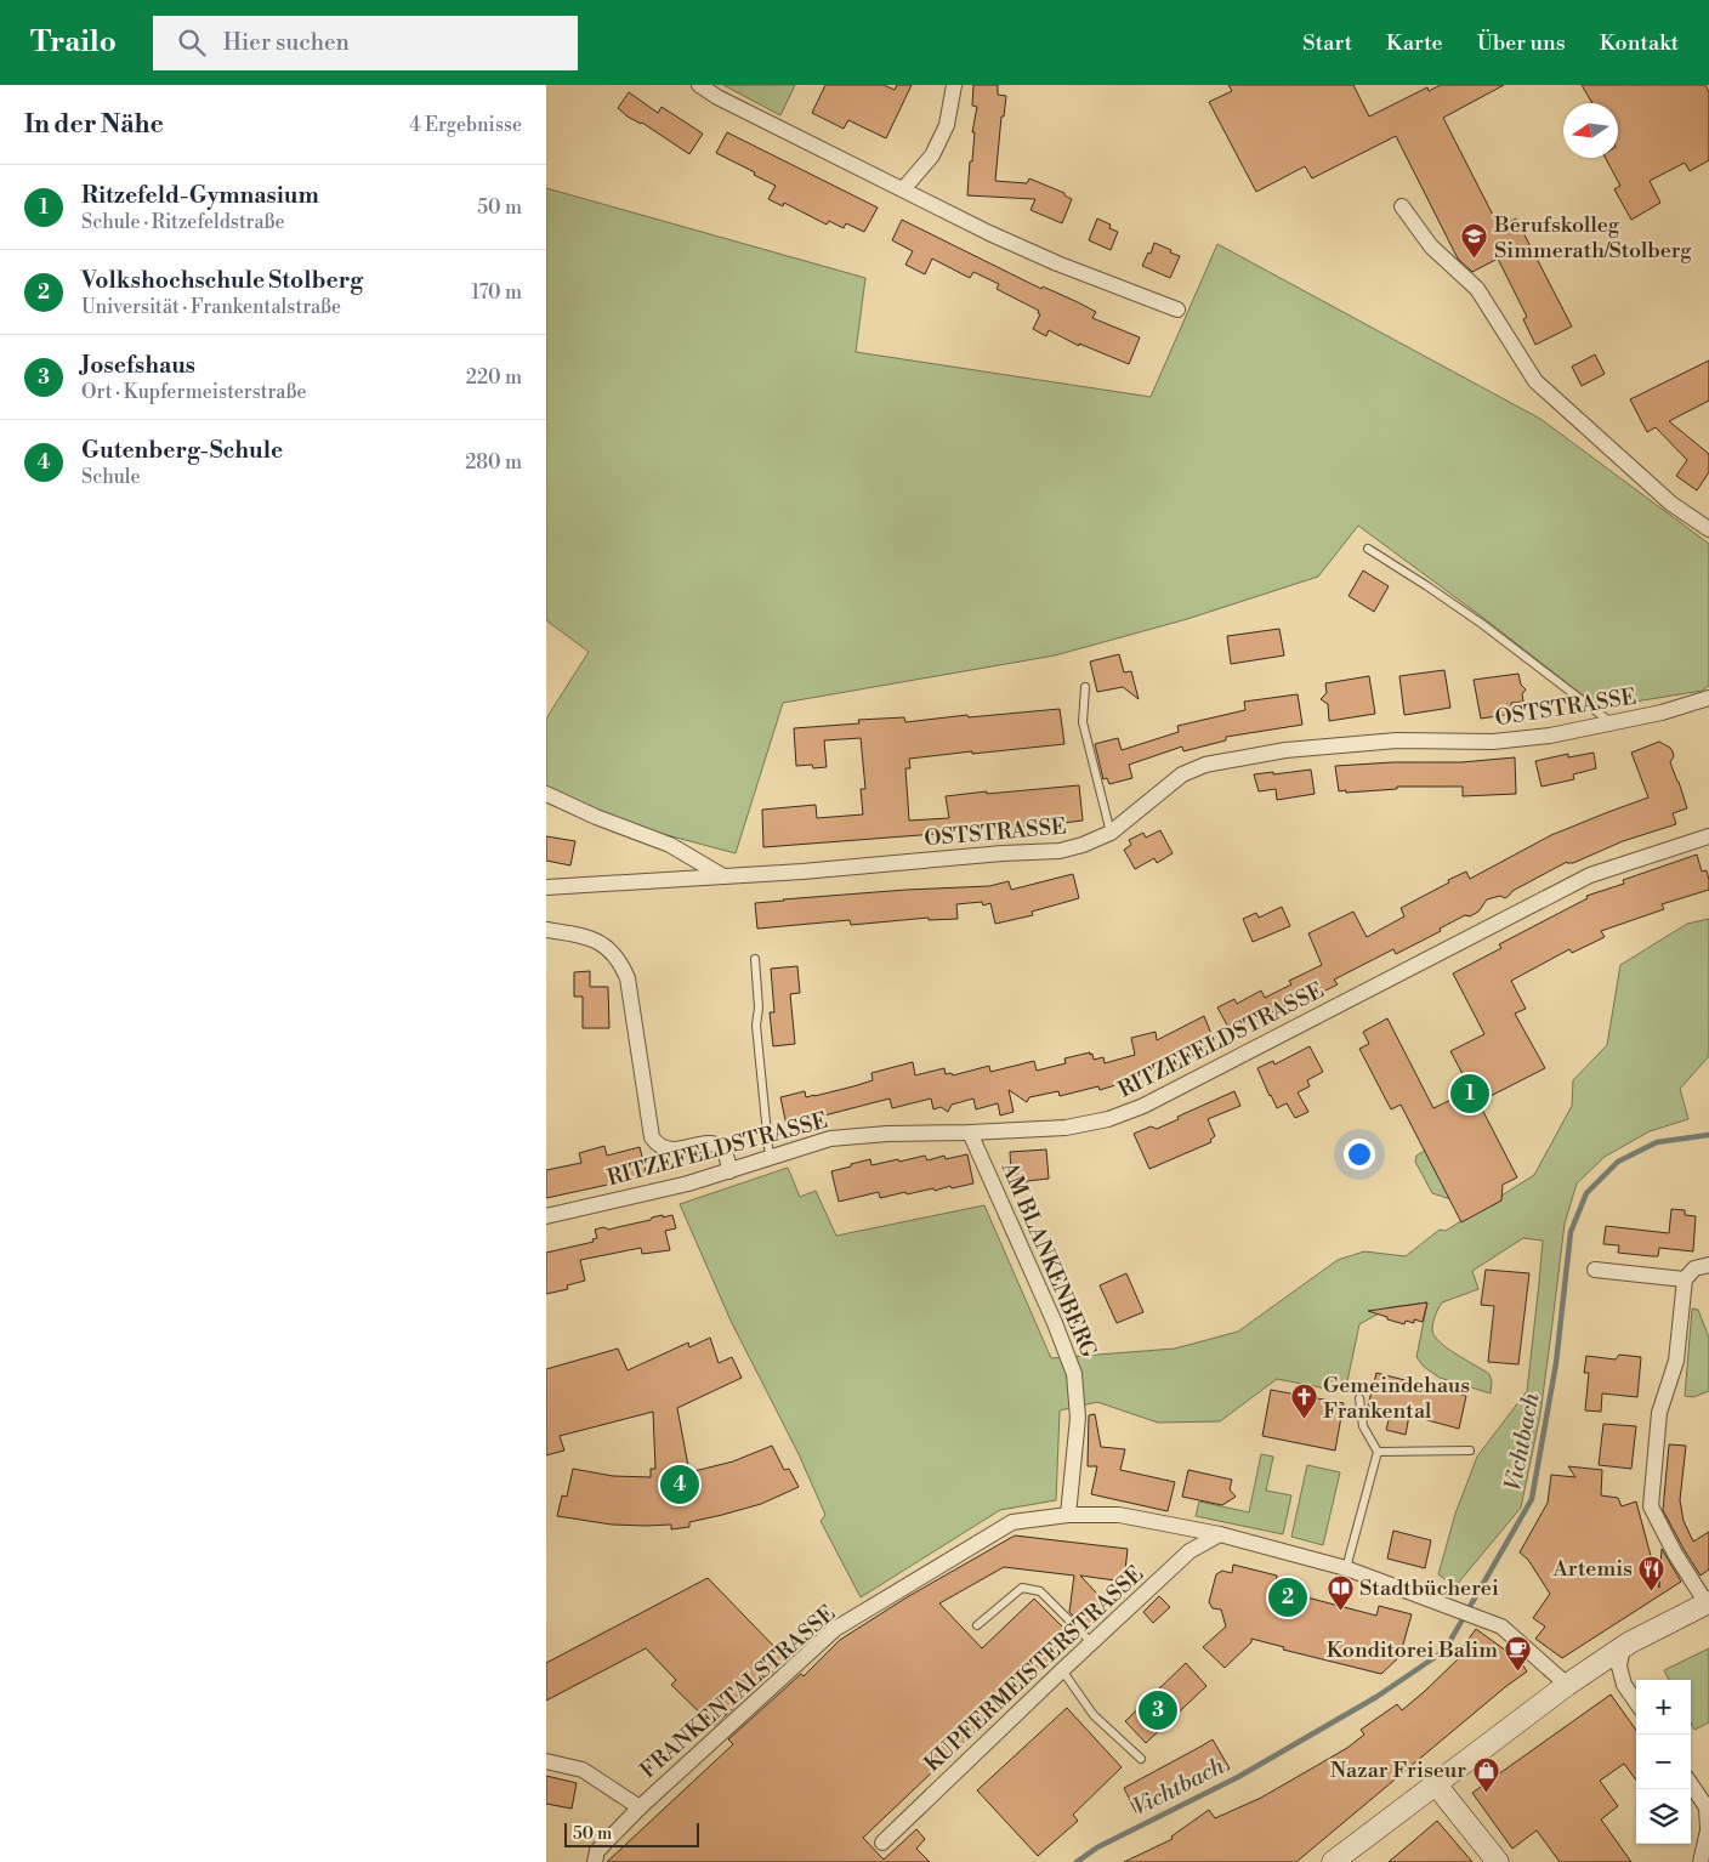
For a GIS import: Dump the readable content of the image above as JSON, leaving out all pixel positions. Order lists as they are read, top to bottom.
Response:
{
  "streets": {
    "street": [
      "OSTSTRASSE",
      "RITZEFELDSTRASSE",
      "AM BLANKENBERG",
      "KUPFERMEISTERSTRASSE",
      "FRANKENTALSTRASSE"
    ]
  },
  "crossings": [
    ["RITZEFELDSTRASSE", "AM BLANKENBERG"],
    ["AM BLANKENBERG", "FRANKENTALSTRASSE"],
    ["KUPFERMEISTERSTRASSE", "FRANKENTALSTRASSE"]
  ],
  "water": ["Vichtbach"],
  "places": {
    "school or university": ["Berufskolleg Simmerath/Stolberg"],
    "church": ["Gemeindehaus Frankental"],
    "restaurant": ["Artemis"],
    "library": ["Stadtbücherei"],
    "cafe": ["Konditorei Balim"],
    "shop": ["Nazar Friseur"]
  },
  "scale_bar": "50 m",
  "north": "left",
  "page": {
    "header": "Trailo",
    "search": "Hier suchen",
    "nav": [
      "Start",
      "Karte",
      "Über uns",
      "Kontakt"
    ],
    "heading": ["In der Nähe", "4 Ergebnisse"],
    "list": [
      {
        "mark": "1",
        "name": "Ritzefeld-Gymnasium",
        "note": "Schule · Ritzefeldstraße",
        "value": "50 m"
      },
      {
        "mark": "2",
        "name": "Volkshochschule Stolberg",
        "note": "Universität · Frankentalstraße",
        "value": "170 m"
      },
      {
        "mark": "3",
        "name": "Josefshaus",
        "note": "Ort · Kupfermeisterstraße",
        "value": "220 m"
      },
      {
        "mark": "4",
        "name": "Gutenberg-Schule",
        "note": "Schule",
        "value": "280 m"
      }
    ],
    "pins": [
      "1",
      "4",
      "2",
      "3"
    ],
    "map_buttons": ["+", "−"],
    "scale": "50 m"
  }
}
